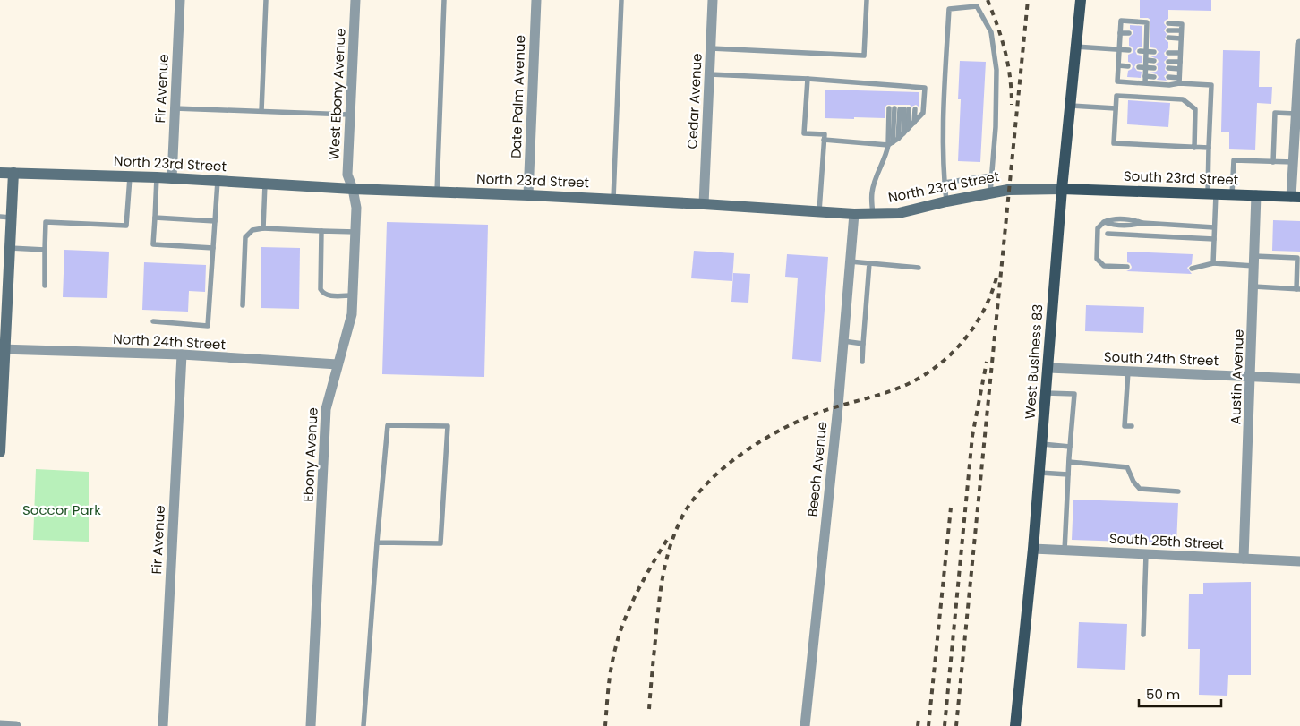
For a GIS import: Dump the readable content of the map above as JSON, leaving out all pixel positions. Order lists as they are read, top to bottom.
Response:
{
  "streets": {
    "main road": ["North 23rd Street", "South 23rd Street", "West Business 83"],
    "street": [
      "Fir Avenue",
      "West Ebony Avenue",
      "Date Palm Avenue",
      "Cedar Avenue",
      "North 24th Street",
      "South 24th Street",
      "Austin Avenue",
      "Ebony Avenue",
      "Beech Avenue",
      "South 25th Street"
    ]
  },
  "crossings": [
    ["Fir Avenue", "North 23rd Street"],
    ["Fir Avenue", "North 24th Street"],
    ["West Ebony Avenue", "North 23rd Street"],
    ["West Ebony Avenue", "Ebony Avenue"],
    ["Date Palm Avenue", "North 23rd Street"],
    ["Cedar Avenue", "North 23rd Street"],
    ["North 23rd Street", "South 23rd Street"],
    ["North 23rd Street", "West Business 83"],
    ["North 23rd Street", "Ebony Avenue"],
    ["North 23rd Street", "Beech Avenue"],
    ["South 23rd Street", "West Business 83"],
    ["South 23rd Street", "Austin Avenue"],
    ["North 24th Street", "Ebony Avenue"],
    ["South 24th Street", "West Business 83"],
    ["South 24th Street", "Austin Avenue"],
    ["West Business 83", "South 25th Street"],
    ["Austin Avenue", "South 25th Street"]
  ],
  "parks": ["Soccor Park"],
  "scale_bar": "50 m"
}
